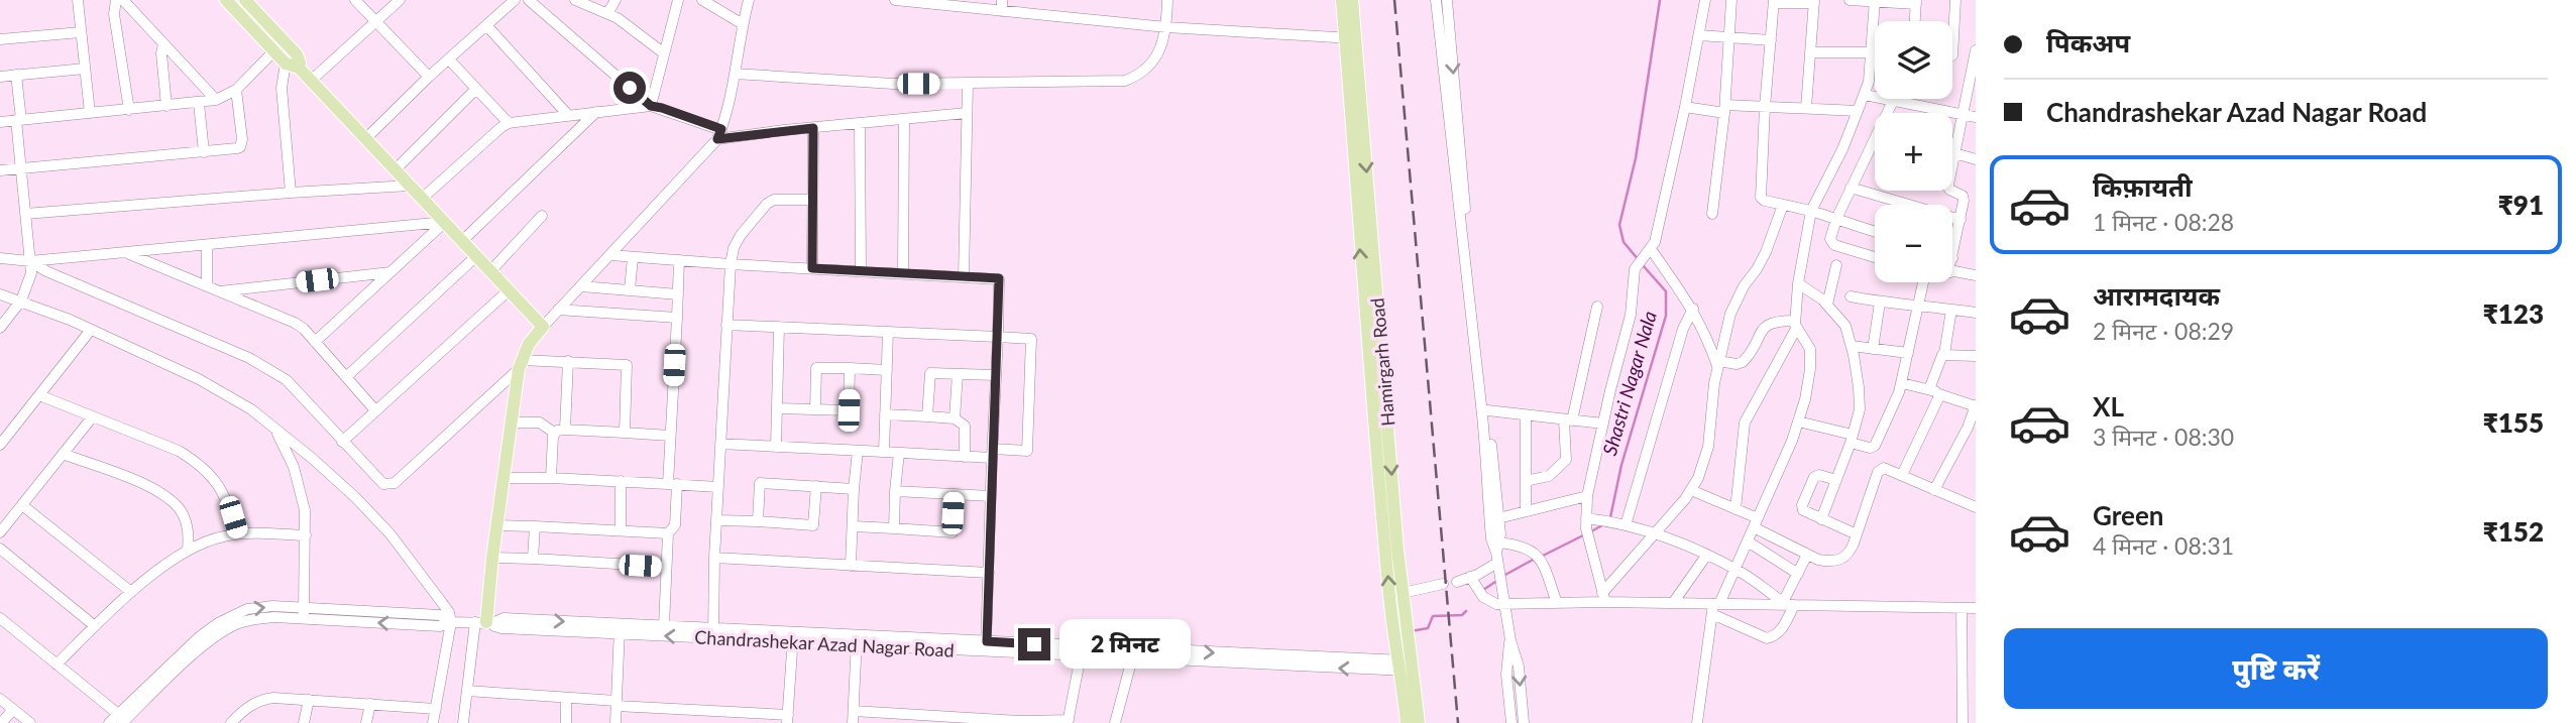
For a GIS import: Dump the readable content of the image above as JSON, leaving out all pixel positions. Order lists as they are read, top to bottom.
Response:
{
  "streets": {
    "main road": ["Hamirgarh Road"],
    "street": ["Chandrashekar Azad Nagar Road"]
  },
  "crossings": [
    ["Hamirgarh Road", "Chandrashekar Azad Nagar Road"]
  ],
  "water": ["Shastri Nagar Nala"],
  "page": {
    "banner": ["पिकअप", "Chandrashekar Azad Nagar Road"],
    "map_buttons": ["+", "−"],
    "list": [
      {
        "name": "किफ़ायती",
        "note": "1 मिनट · 08:28",
        "value": "₹91"
      },
      {
        "name": "आरामदायक",
        "note": "2 मिनट · 08:29",
        "value": "₹123"
      },
      {
        "name": "XL",
        "note": "3 मिनट · 08:30",
        "value": "₹155"
      },
      {
        "name": "Green",
        "note": "4 मिनट · 08:31",
        "value": "₹152"
      }
    ],
    "buttons": "पुष्टि करें",
    "bubble": "2 मिनट"
  }
}
